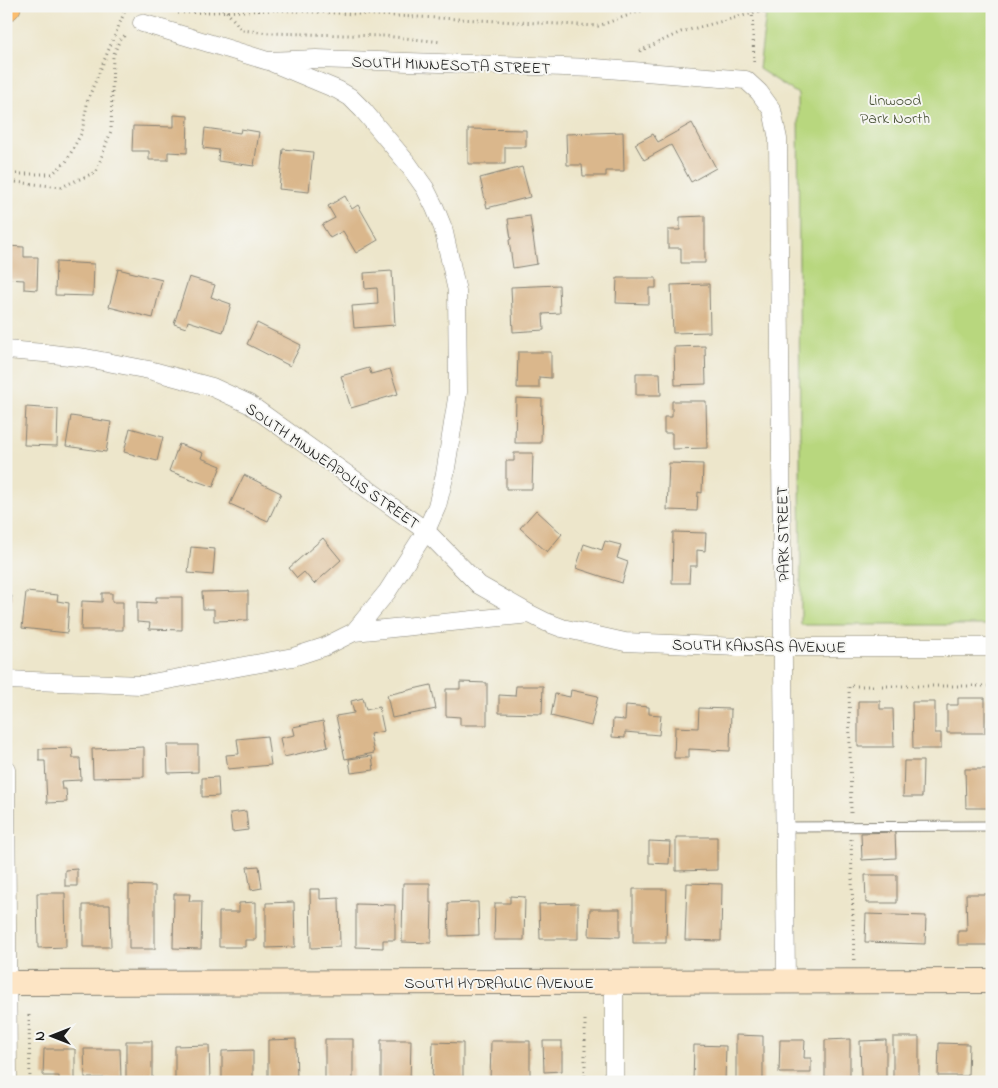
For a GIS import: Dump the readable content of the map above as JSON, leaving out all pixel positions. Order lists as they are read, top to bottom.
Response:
{
  "streets": {
    "street": [
      "SOUTH MINNESOTA STREET",
      "SOUTH MINNEAPOLIS STREET",
      "PARK STREET",
      "SOUTH KANSAS AVENUE",
      "SOUTH HYDRAULIC AVENUE"
    ]
  },
  "crossings": [
    ["SOUTH MINNESOTA STREET", "PARK STREET"],
    ["SOUTH MINNEAPOLIS STREET", "SOUTH KANSAS AVENUE"],
    ["PARK STREET", "SOUTH KANSAS AVENUE"],
    ["PARK STREET", "SOUTH HYDRAULIC AVENUE"]
  ],
  "parks": ["Linwood Park North"],
  "north": "left"
}
